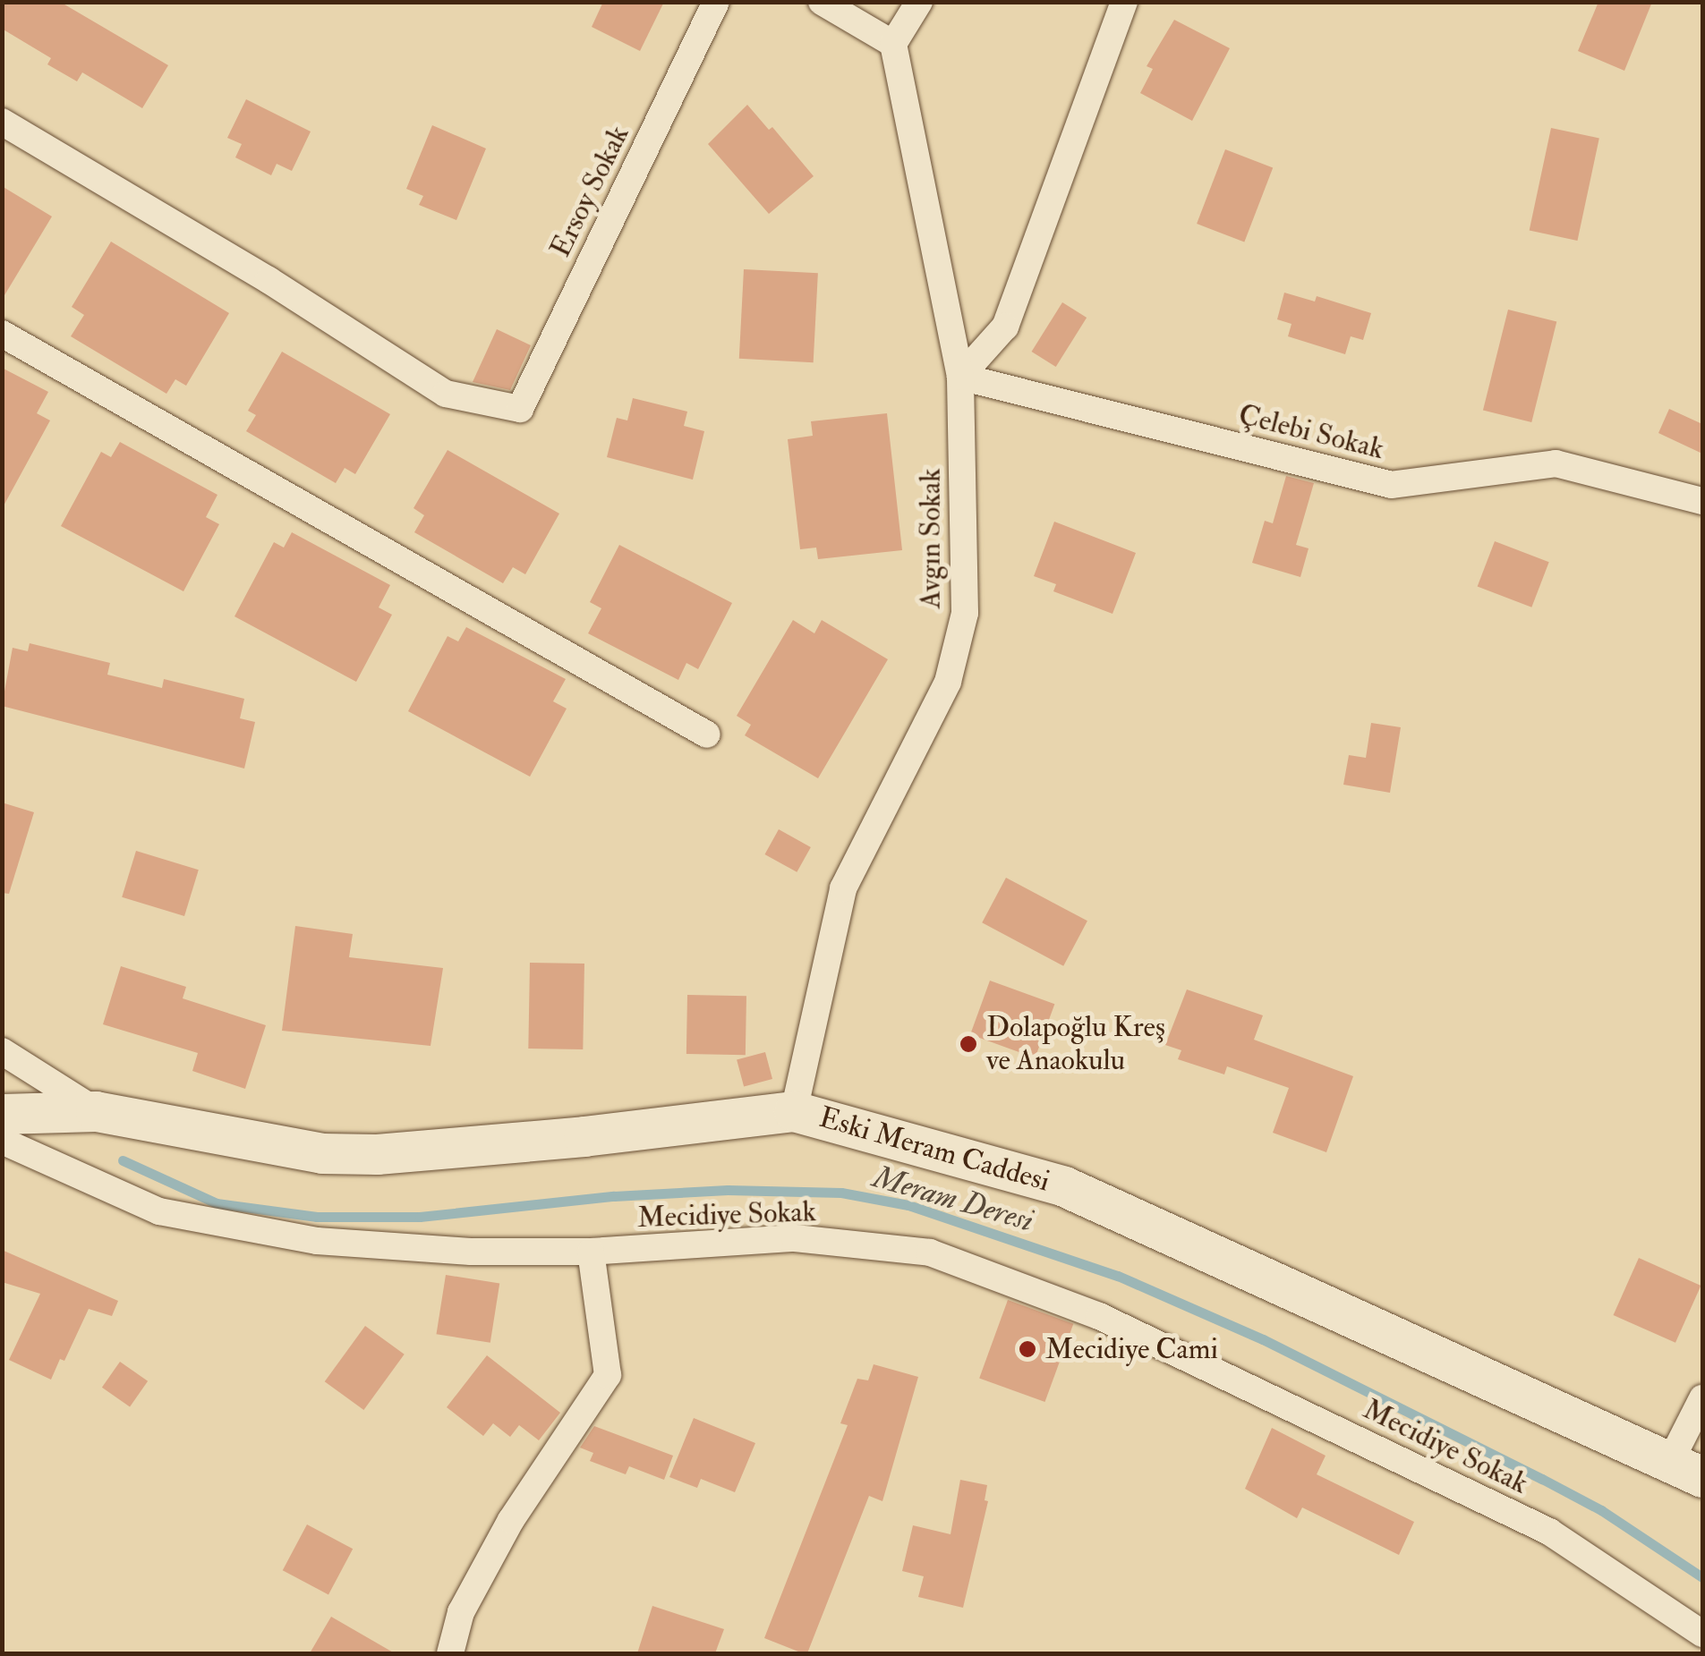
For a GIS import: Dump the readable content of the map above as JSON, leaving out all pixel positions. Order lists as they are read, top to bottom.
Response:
{
  "streets": {
    "street": [
      "Ersoy Sokak",
      "Çelebi Sokak",
      "Avgın Sokak",
      "Eski Meram Caddesi",
      "Mecidiye Sokak"
    ]
  },
  "crossings": [
    ["Çelebi Sokak", "Avgın Sokak"],
    ["Avgın Sokak", "Eski Meram Caddesi"]
  ],
  "water": ["Meram Deresi"],
  "places": ["Dolapoğlu Kreş ve Anaokulu", "Mecidiye Cami"]
}
